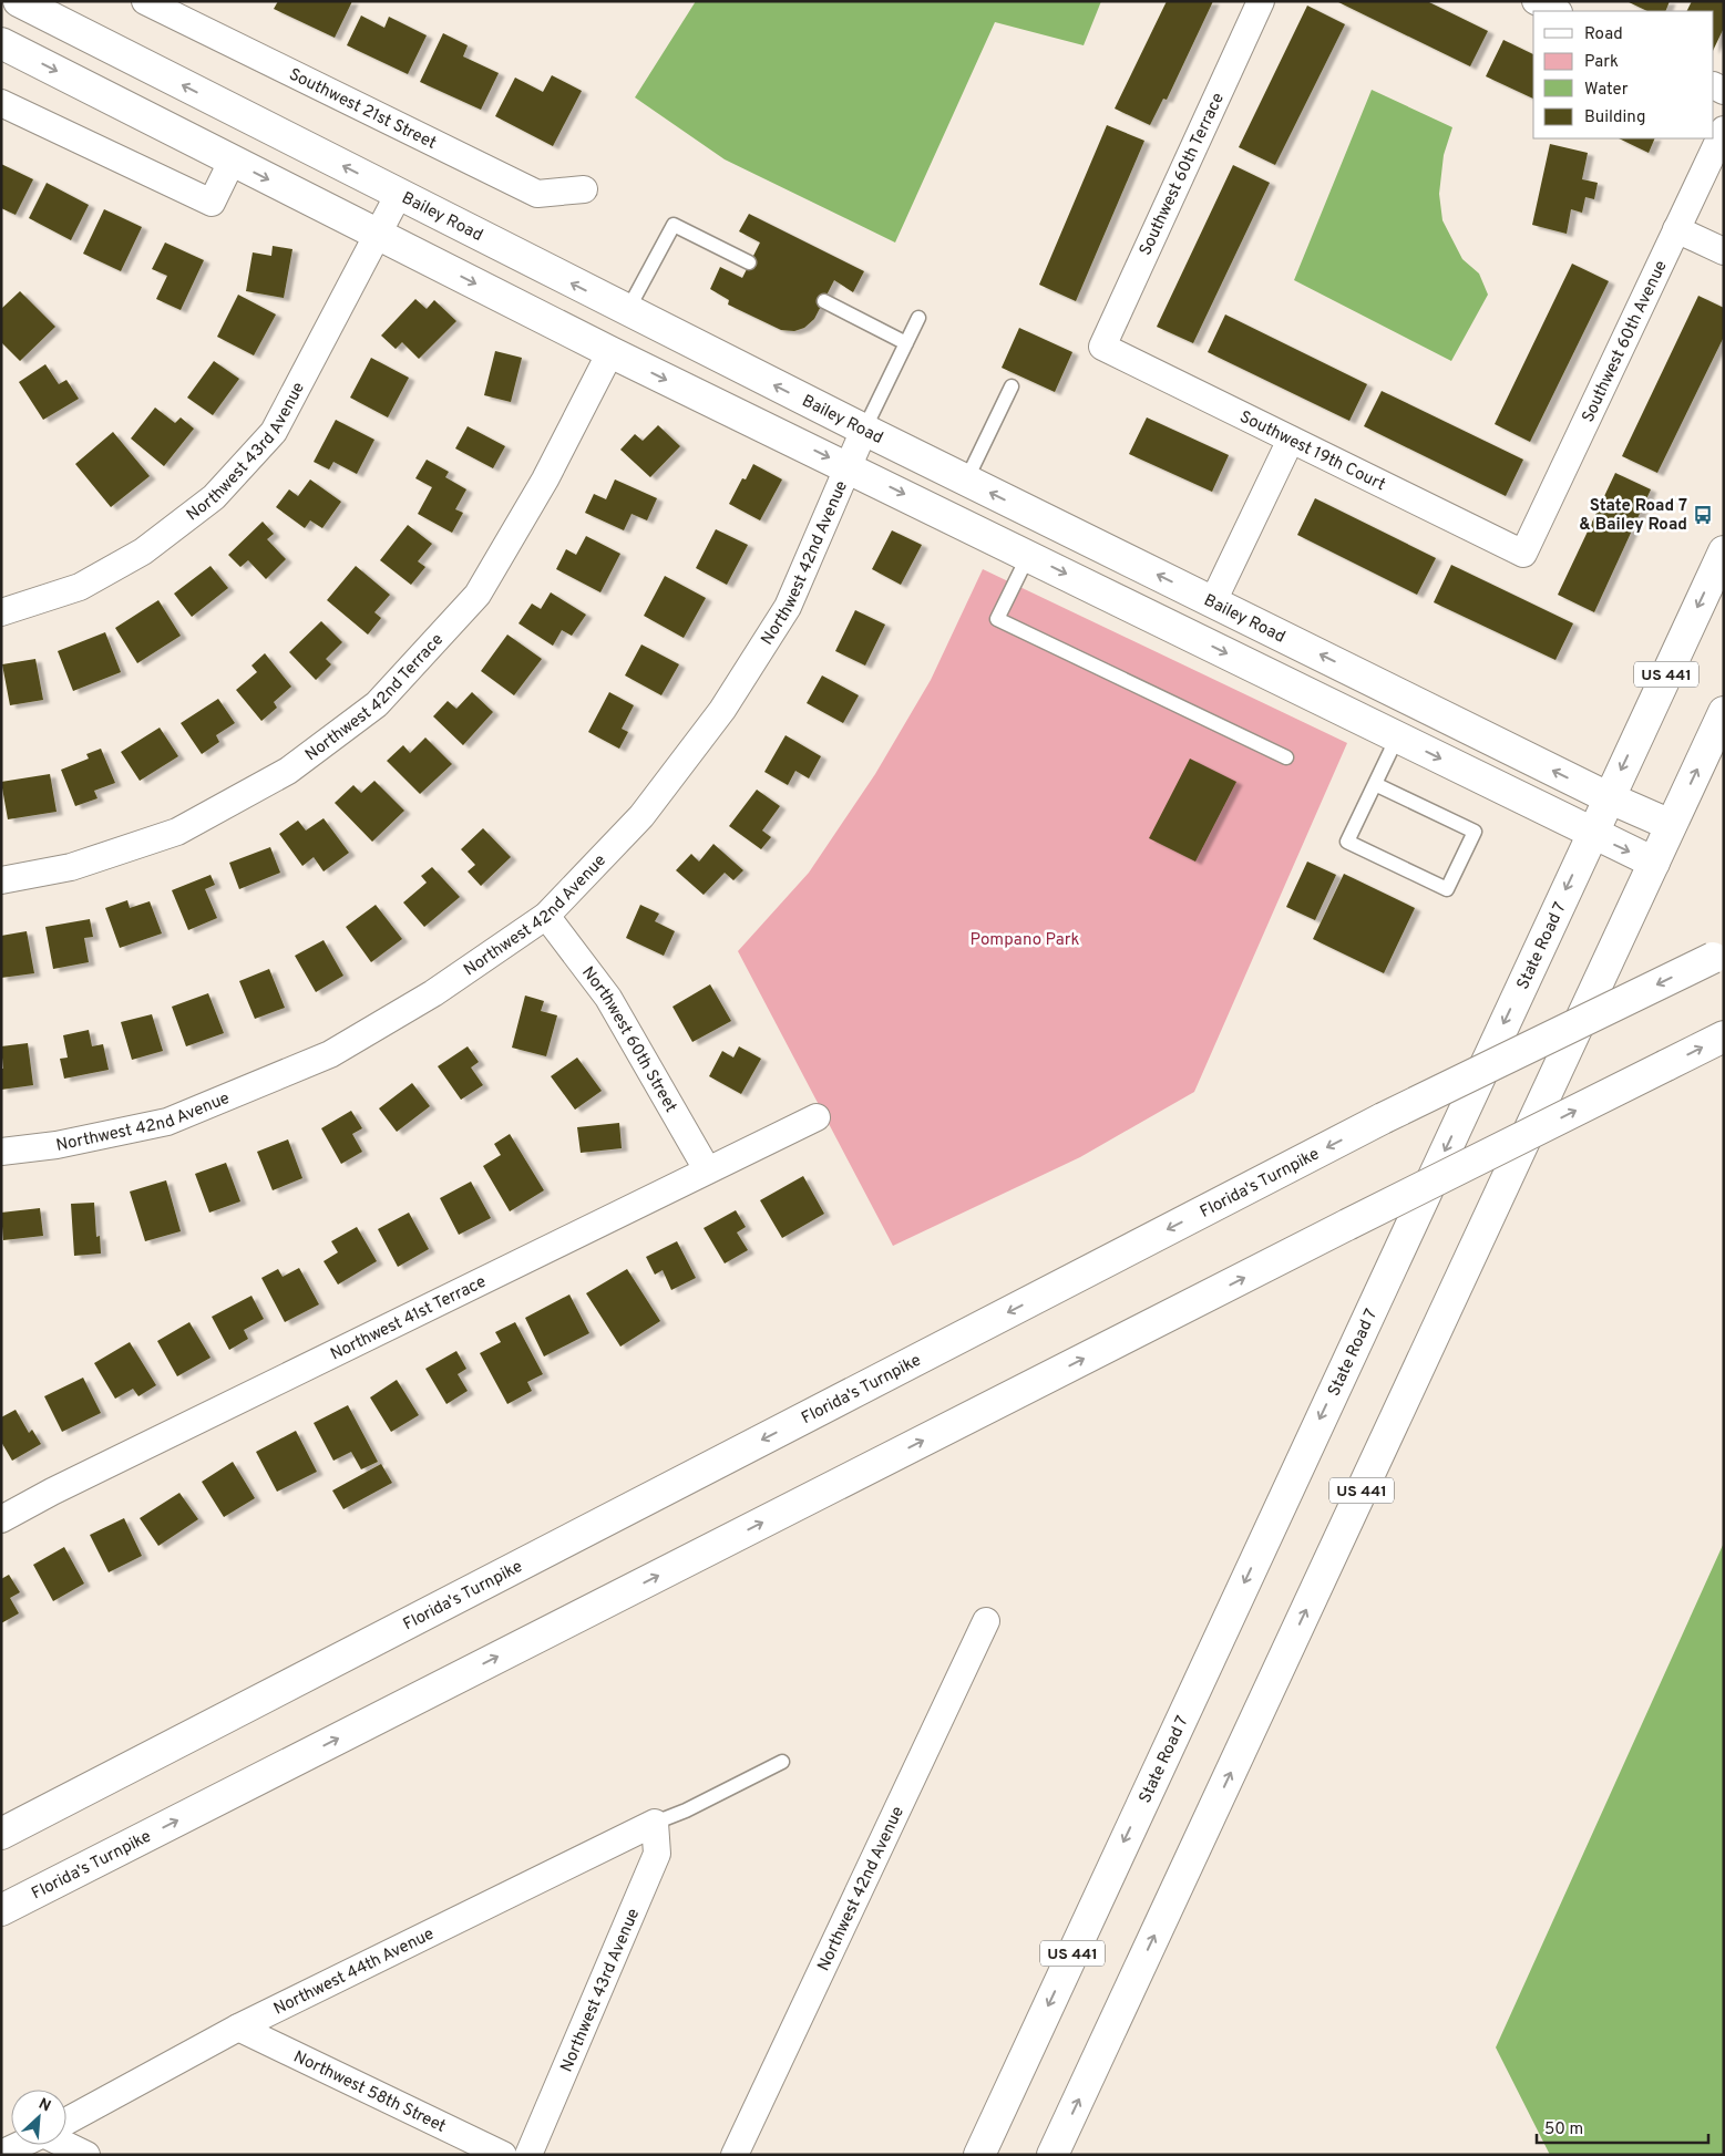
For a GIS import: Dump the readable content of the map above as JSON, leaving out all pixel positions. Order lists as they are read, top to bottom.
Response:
{
  "streets": {
    "main road": [
      "Bailey Road",
      "US 441",
      "State Road 7",
      "Florida's Turnpike"
    ],
    "street": [
      "Southwest 21st Street",
      "Southwest 60th Terrace",
      "Southwest 60th Avenue",
      "Northwest 43rd Avenue",
      "Southwest 19th Court",
      "Northwest 42nd Avenue",
      "Northwest 42nd Terrace",
      "Northwest 60th Street",
      "Northwest 41st Terrace",
      "Northwest 44th Avenue",
      "Northwest 58th Street"
    ]
  },
  "crossings": [
    ["Southwest 60th Terrace", "Southwest 19th Court"],
    ["Bailey Road", "Northwest 43rd Avenue"],
    ["Bailey Road", "Northwest 42nd Avenue"],
    ["Bailey Road", "US 441"],
    ["Bailey Road", "State Road 7"],
    ["Southwest 60th Avenue", "Southwest 19th Court"],
    ["Northwest 43rd Avenue", "Northwest 44th Avenue"],
    ["Northwest 42nd Avenue", "Northwest 60th Street"],
    ["Northwest 60th Street", "Northwest 41st Terrace"],
    ["Northwest 44th Avenue", "Northwest 58th Street"]
  ],
  "parks": ["Pompano Park"],
  "places": {
    "bus stop": ["State Road 7 & Bailey Road"]
  },
  "legend": [
    "Road",
    "Park",
    "Water",
    "Building"
  ],
  "scale_bar": "50 m",
  "north": "top right"
}
